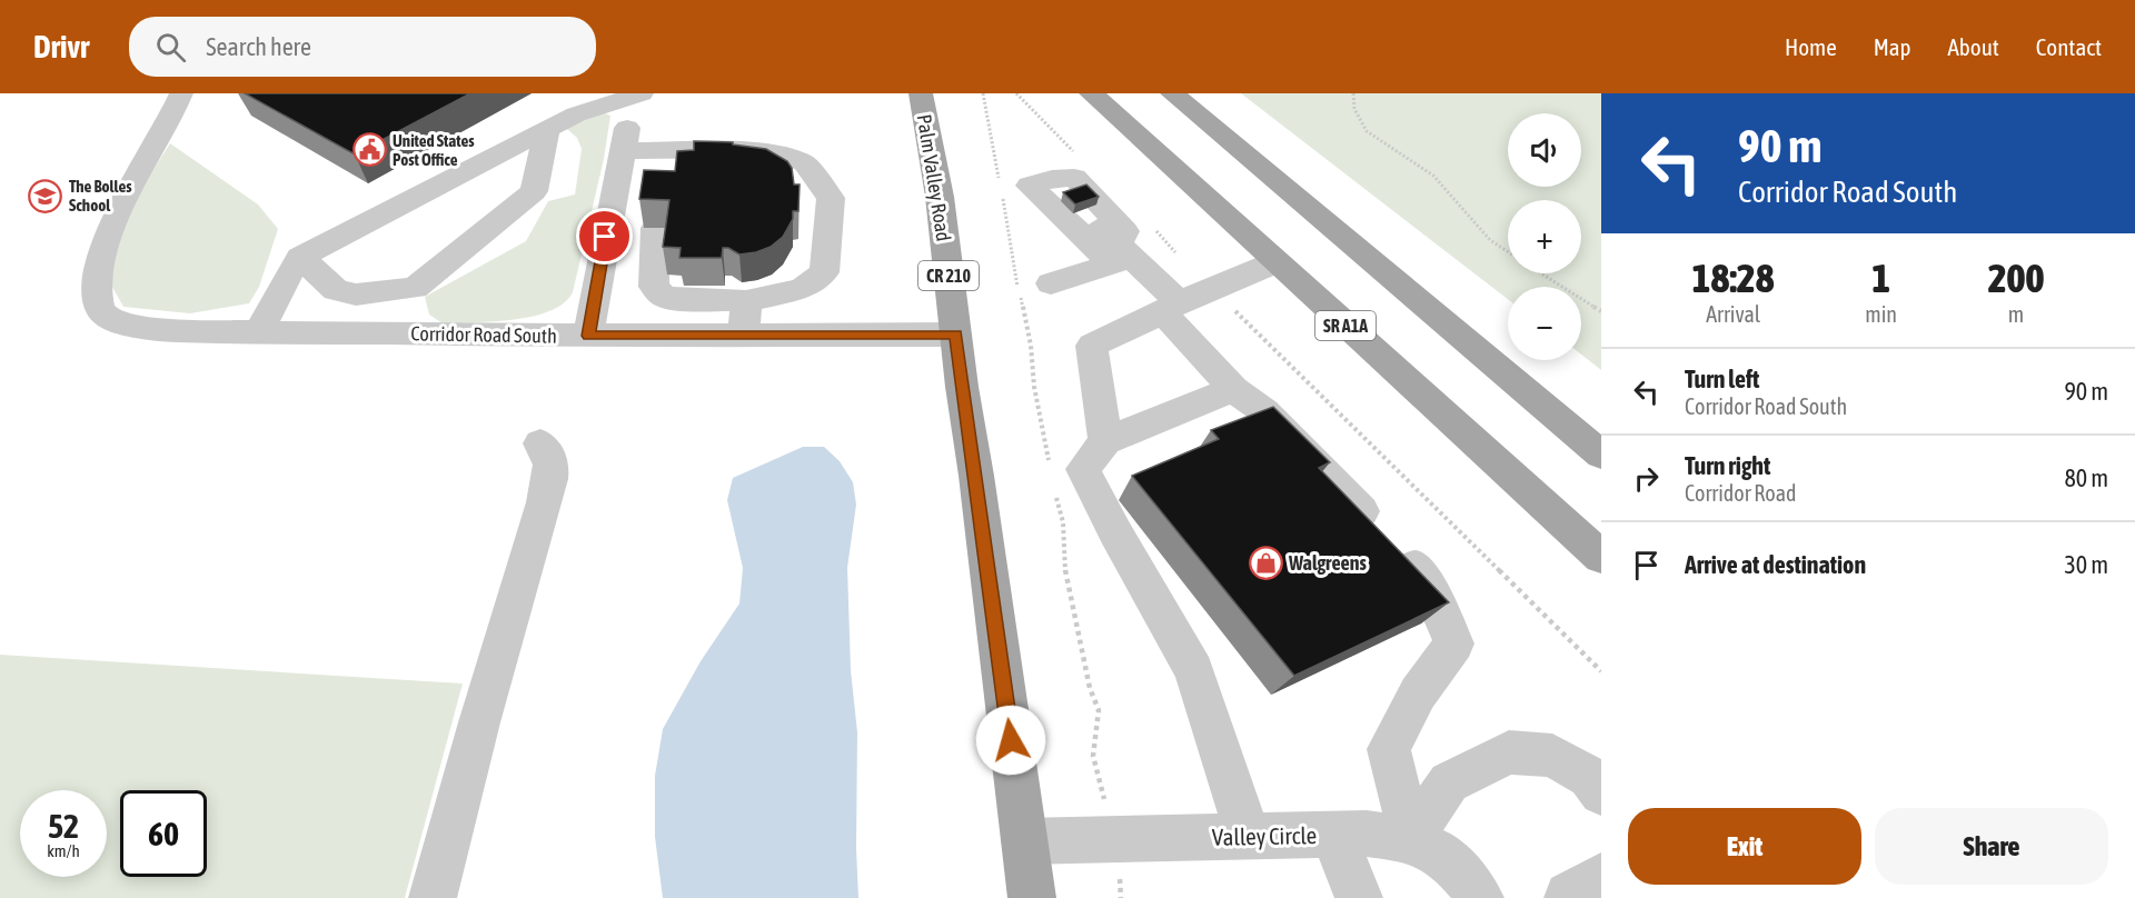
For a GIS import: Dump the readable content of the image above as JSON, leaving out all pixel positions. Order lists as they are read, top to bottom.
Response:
{
  "streets": {
    "main road": ["Palm Valley Road", "CR 210", "SR A1A"],
    "street": ["Corridor Road South", "Valley Circle"]
  },
  "crossings": [
    ["Palm Valley Road", "Corridor Road South"],
    ["Palm Valley Road", "Valley Circle"]
  ],
  "places": {
    "public building": ["United States Post Office"],
    "school or university": ["The Bolles School"],
    "shop": ["Walgreens"]
  },
  "page": {
    "header": "Drivr",
    "search": "Search here",
    "nav": [
      "Home",
      "Map",
      "About",
      "Contact"
    ],
    "turn": ["90 m", "Corridor Road South"],
    "map_buttons": ["+", "−"],
    "eta": [
      "18:28",
      "Arrival",
      "1",
      "min",
      "200",
      "m"
    ],
    "list": [
      {
        "name": "Turn left",
        "note": "Corridor Road South",
        "value": "90 m"
      },
      {
        "name": "Turn right",
        "note": "Corridor Road",
        "value": "80 m"
      },
      {
        "name": "Arrive at destination",
        "value": "30 m"
      }
    ],
    "speed": "52 km/h",
    "limit": "60",
    "buttons": ["Exit", "Share"]
  }
}
